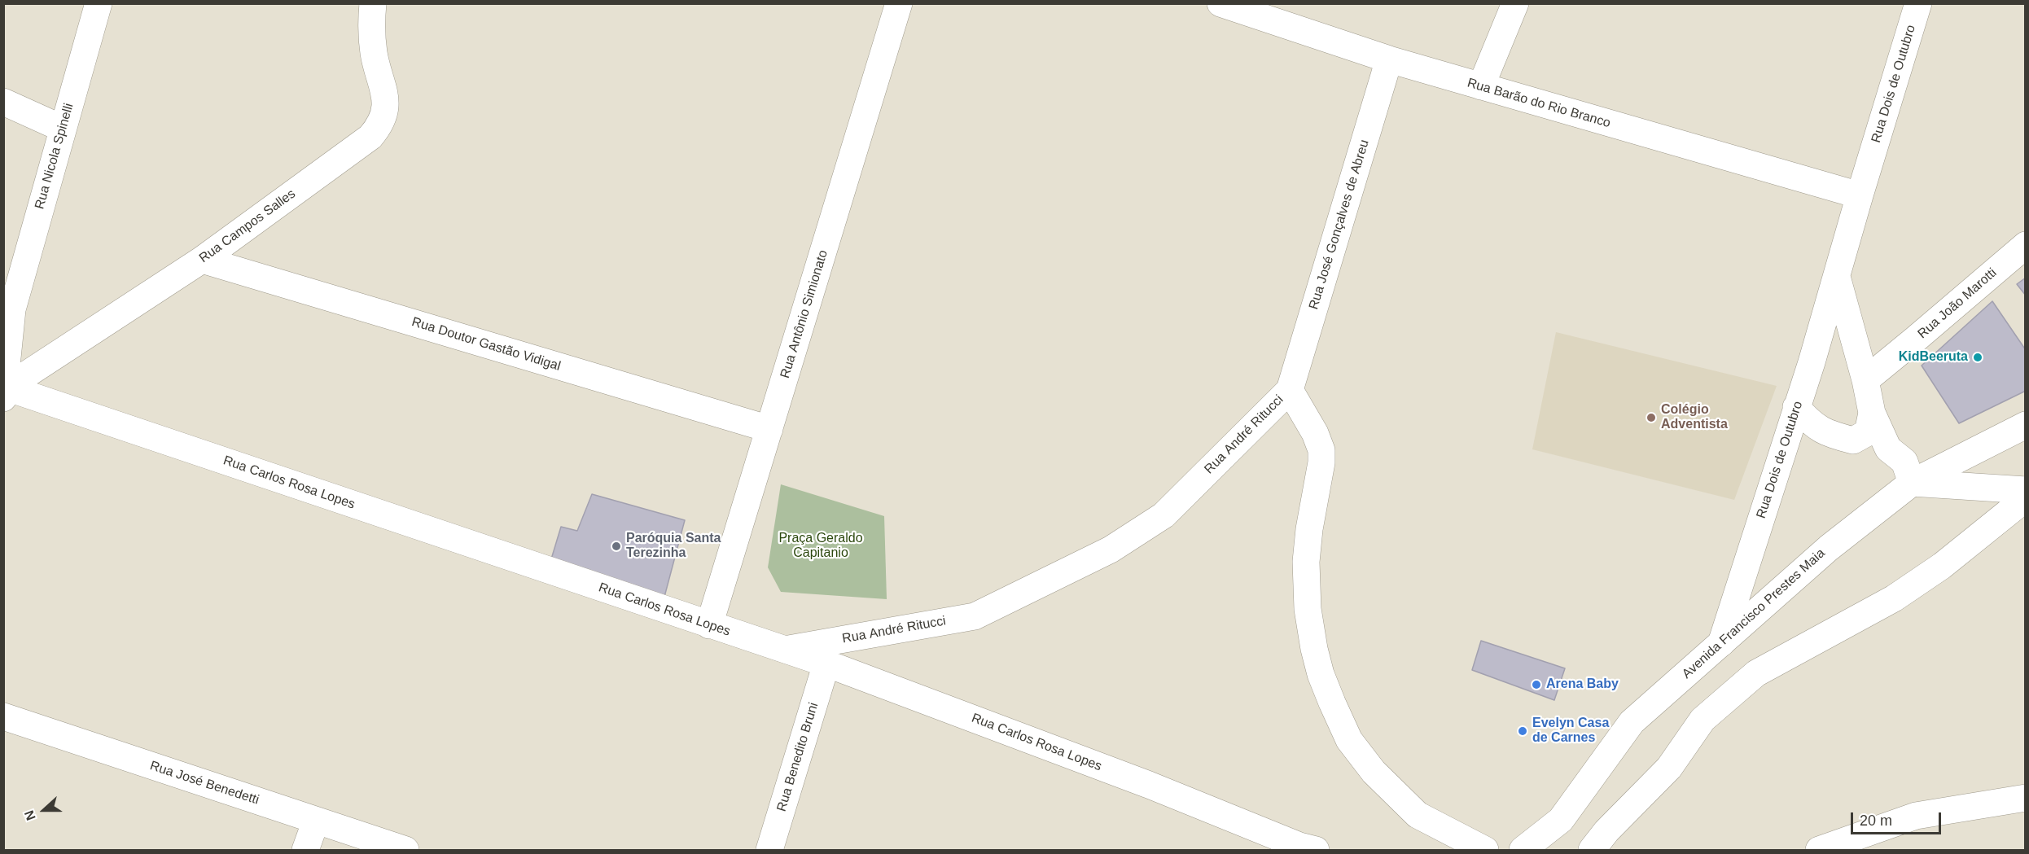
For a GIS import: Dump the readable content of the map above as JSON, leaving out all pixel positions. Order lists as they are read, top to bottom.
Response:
{
  "streets": {
    "street": [
      "Rua Dois de Outubro",
      "Rua Barão do Rio Branco",
      "Rua Nicola Spinelli",
      "Rua José Gonçalves de Abreu",
      "Rua Campos Salles",
      "Rua João Marotti",
      "Rua Antônio Simionato",
      "Rua Doutor Gastão Vidigal",
      "Rua André Ritucci",
      "Rua Carlos Rosa Lopes",
      "Avenida Francisco Prestes Maia",
      "Rua Benedito Bruni",
      "Rua José Benedetti"
    ]
  },
  "crossings": [
    ["Rua Dois de Outubro", "Rua Barão do Rio Branco"],
    ["Rua Dois de Outubro", "Rua João Marotti"],
    ["Rua Dois de Outubro", "Avenida Francisco Prestes Maia"],
    ["Rua Barão do Rio Branco", "Rua José Gonçalves de Abreu"],
    ["Rua Nicola Spinelli", "Rua Campos Salles"],
    ["Rua Nicola Spinelli", "Rua Carlos Rosa Lopes"],
    ["Rua José Gonçalves de Abreu", "Rua André Ritucci"],
    ["Rua Campos Salles", "Rua Doutor Gastão Vidigal"],
    ["Rua Campos Salles", "Rua Carlos Rosa Lopes"],
    ["Rua Antônio Simionato", "Rua Doutor Gastão Vidigal"],
    ["Rua Antônio Simionato", "Rua Carlos Rosa Lopes"],
    ["Rua André Ritucci", "Rua Carlos Rosa Lopes"],
    ["Rua Carlos Rosa Lopes", "Rua Benedito Bruni"]
  ],
  "parks": ["Praça Geraldo Capitanio"],
  "places": [
    "KidBeeruta",
    "Colégio Adventista",
    "Paróquia Santa Terezinha",
    "Arena Baby",
    "Evelyn Casa de Carnes"
  ],
  "scale_bar": "20 m",
  "north": "left"
}
